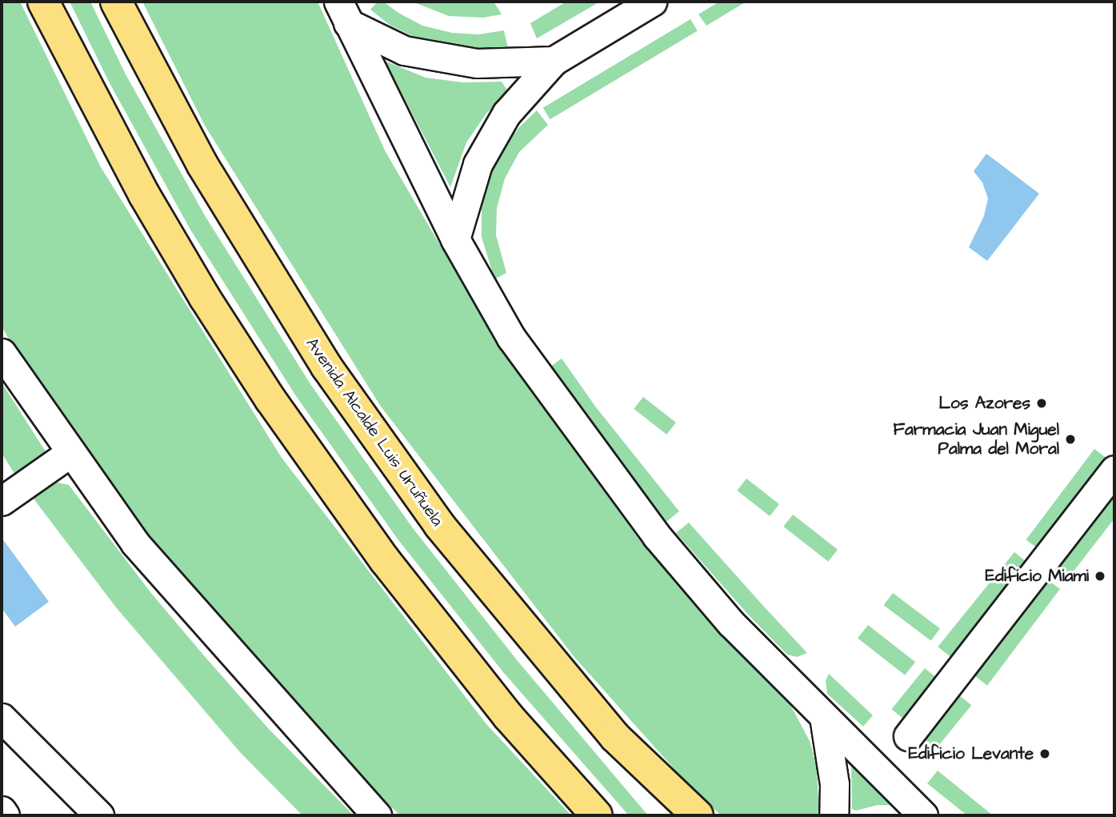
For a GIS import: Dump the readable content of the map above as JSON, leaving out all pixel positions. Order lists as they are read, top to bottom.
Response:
{
  "streets": {
    "main road": ["Avenida Alcalde Luis Uruñuela"]
  },
  "places": [
    "Los Azores",
    "Farmacia Juan Miguel Palma del Moral",
    "Edificio Miami",
    "Edificio Levante"
  ]
}
